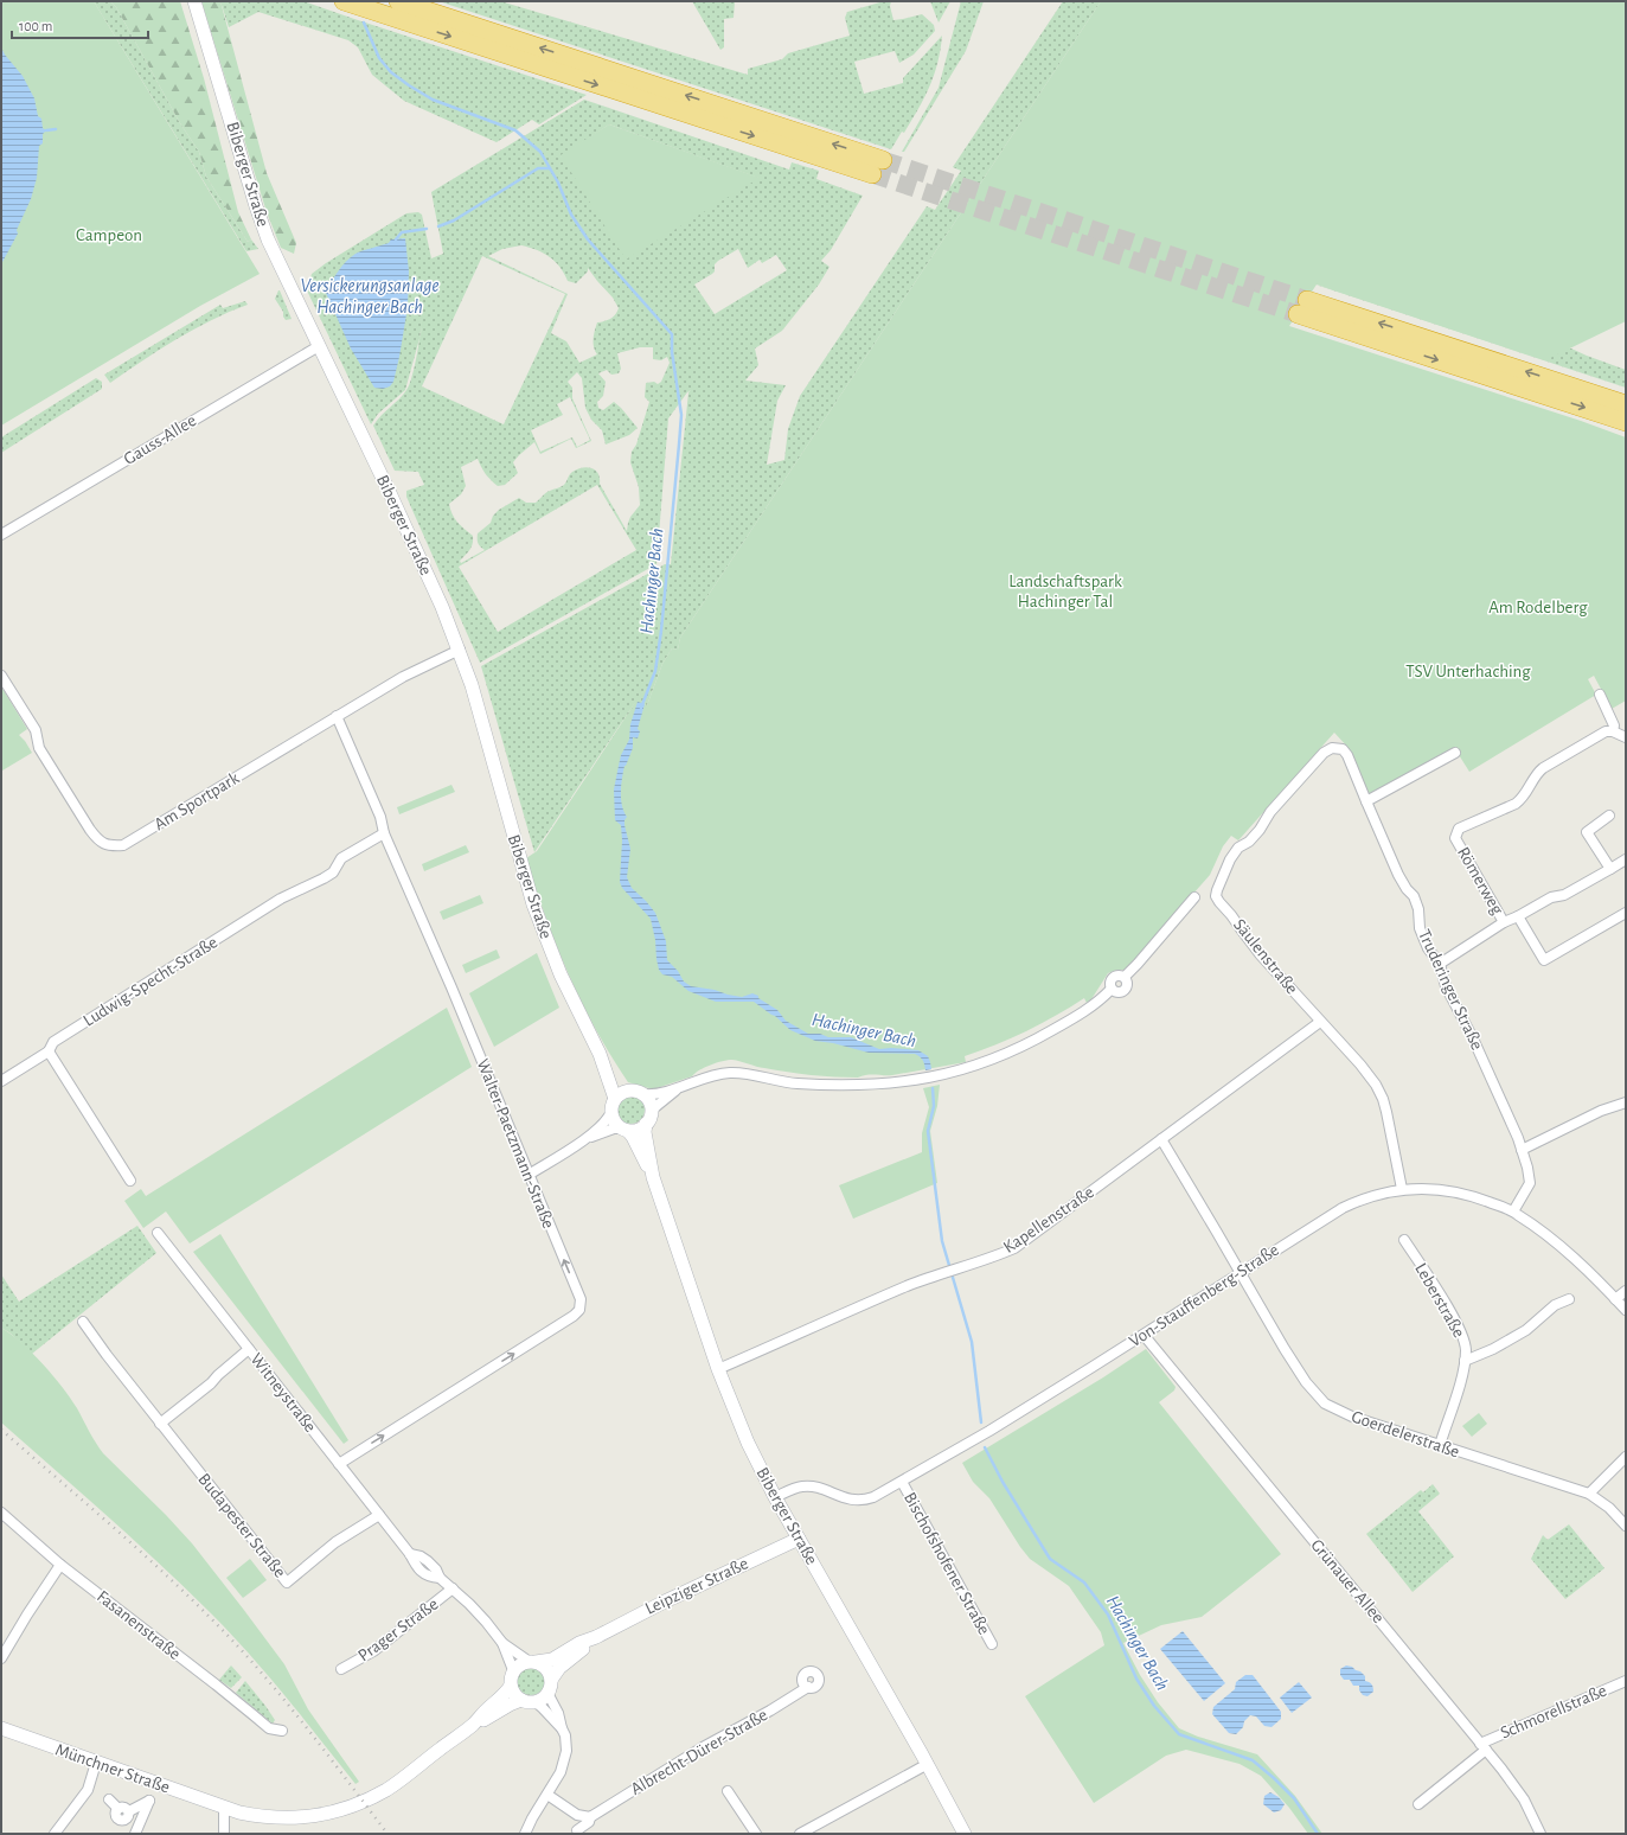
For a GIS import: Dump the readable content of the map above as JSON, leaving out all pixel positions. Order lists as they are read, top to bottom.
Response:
{
  "streets": {
    "main road": ["Biberger Straße", "Leipziger Straße", "Münchner Straße"],
    "street": [
      "Gauss-Allee",
      "Am Sportpark",
      "Römerweg",
      "Säulenstraße",
      "Ludwig-Specht-Straße",
      "Truderinger Straße",
      "Walter-Paetzmann-Straße",
      "Kapellenstraße",
      "Von-Stauffenberg-Straße",
      "Leberstraße",
      "Witneystraße",
      "Goerdelerstraße",
      "Budapester Straße",
      "Bischofshofener Straße",
      "Grünauer Allee",
      "Fasanenstraße",
      "Prager Straße",
      "Schmorellstraße",
      "Albrecht-Dürer-Straße"
    ]
  },
  "crossings": [
    ["Biberger Straße", "Gauss-Allee"],
    ["Biberger Straße", "Am Sportpark"],
    ["Biberger Straße", "Kapellenstraße"],
    ["Biberger Straße", "Von-Stauffenberg-Straße"],
    ["Biberger Straße", "Leipziger Straße"],
    ["Am Sportpark", "Walter-Paetzmann-Straße"],
    ["Säulenstraße", "Truderinger Straße"],
    ["Säulenstraße", "Kapellenstraße"],
    ["Säulenstraße", "Von-Stauffenberg-Straße"],
    ["Ludwig-Specht-Straße", "Walter-Paetzmann-Straße"],
    ["Truderinger Straße", "Von-Stauffenberg-Straße"],
    ["Walter-Paetzmann-Straße", "Witneystraße"],
    ["Kapellenstraße", "Goerdelerstraße"],
    ["Von-Stauffenberg-Straße", "Goerdelerstraße"],
    ["Von-Stauffenberg-Straße", "Bischofshofener Straße"],
    ["Von-Stauffenberg-Straße", "Grünauer Allee"],
    ["Leberstraße", "Goerdelerstraße"],
    ["Witneystraße", "Budapester Straße"],
    ["Witneystraße", "Leipziger Straße"],
    ["Witneystraße", "Prager Straße"],
    ["Witneystraße", "Münchner Straße"],
    ["Grünauer Allee", "Schmorellstraße"],
    ["Leipziger Straße", "Münchner Straße"]
  ],
  "one_way": ["Walter-Paetzmann-Straße"],
  "water": ["Versickerungsanlage Hachinger Bach", "Hachinger Bach"],
  "parks": [
    "Campeon",
    "Landschaftspark Hachinger Tal",
    "Am Rodelberg",
    "TSV Unterhaching"
  ],
  "scale_bar": "100 m"
}
